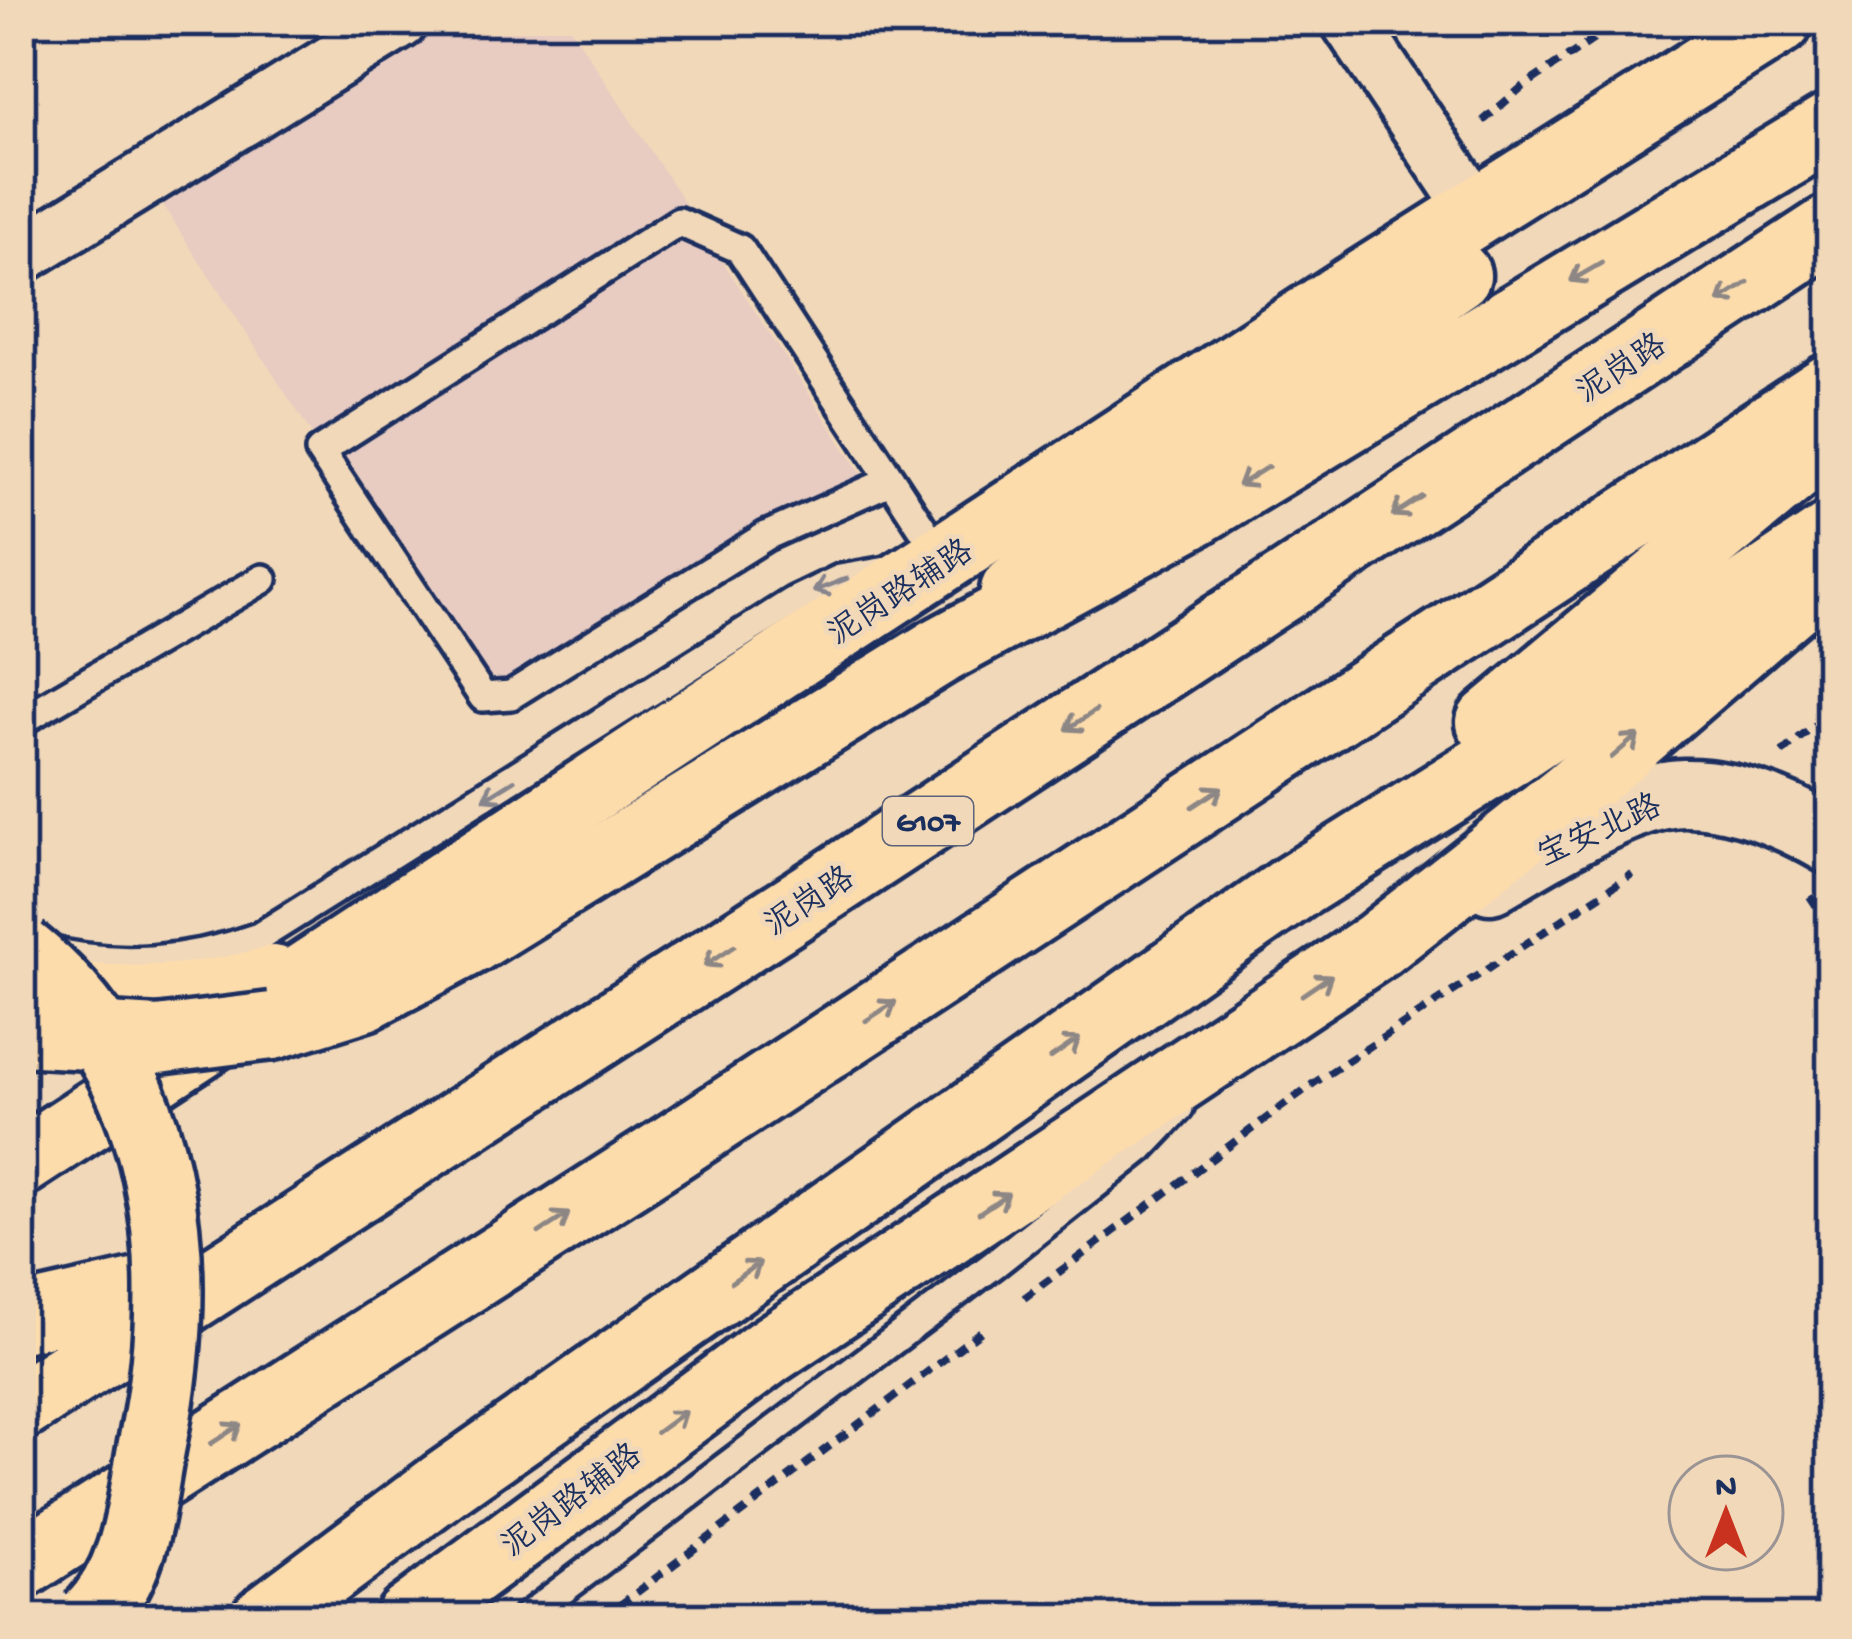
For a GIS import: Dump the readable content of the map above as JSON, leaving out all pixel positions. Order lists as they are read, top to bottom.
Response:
{
  "streets": {
    "main road": ["泥岗路", "泥岗路辅路", "G107"],
    "street": ["宝安北路"]
  },
  "crossings": [
    ["泥岗路辅路", "宝安北路"]
  ],
  "north": "top"
}
